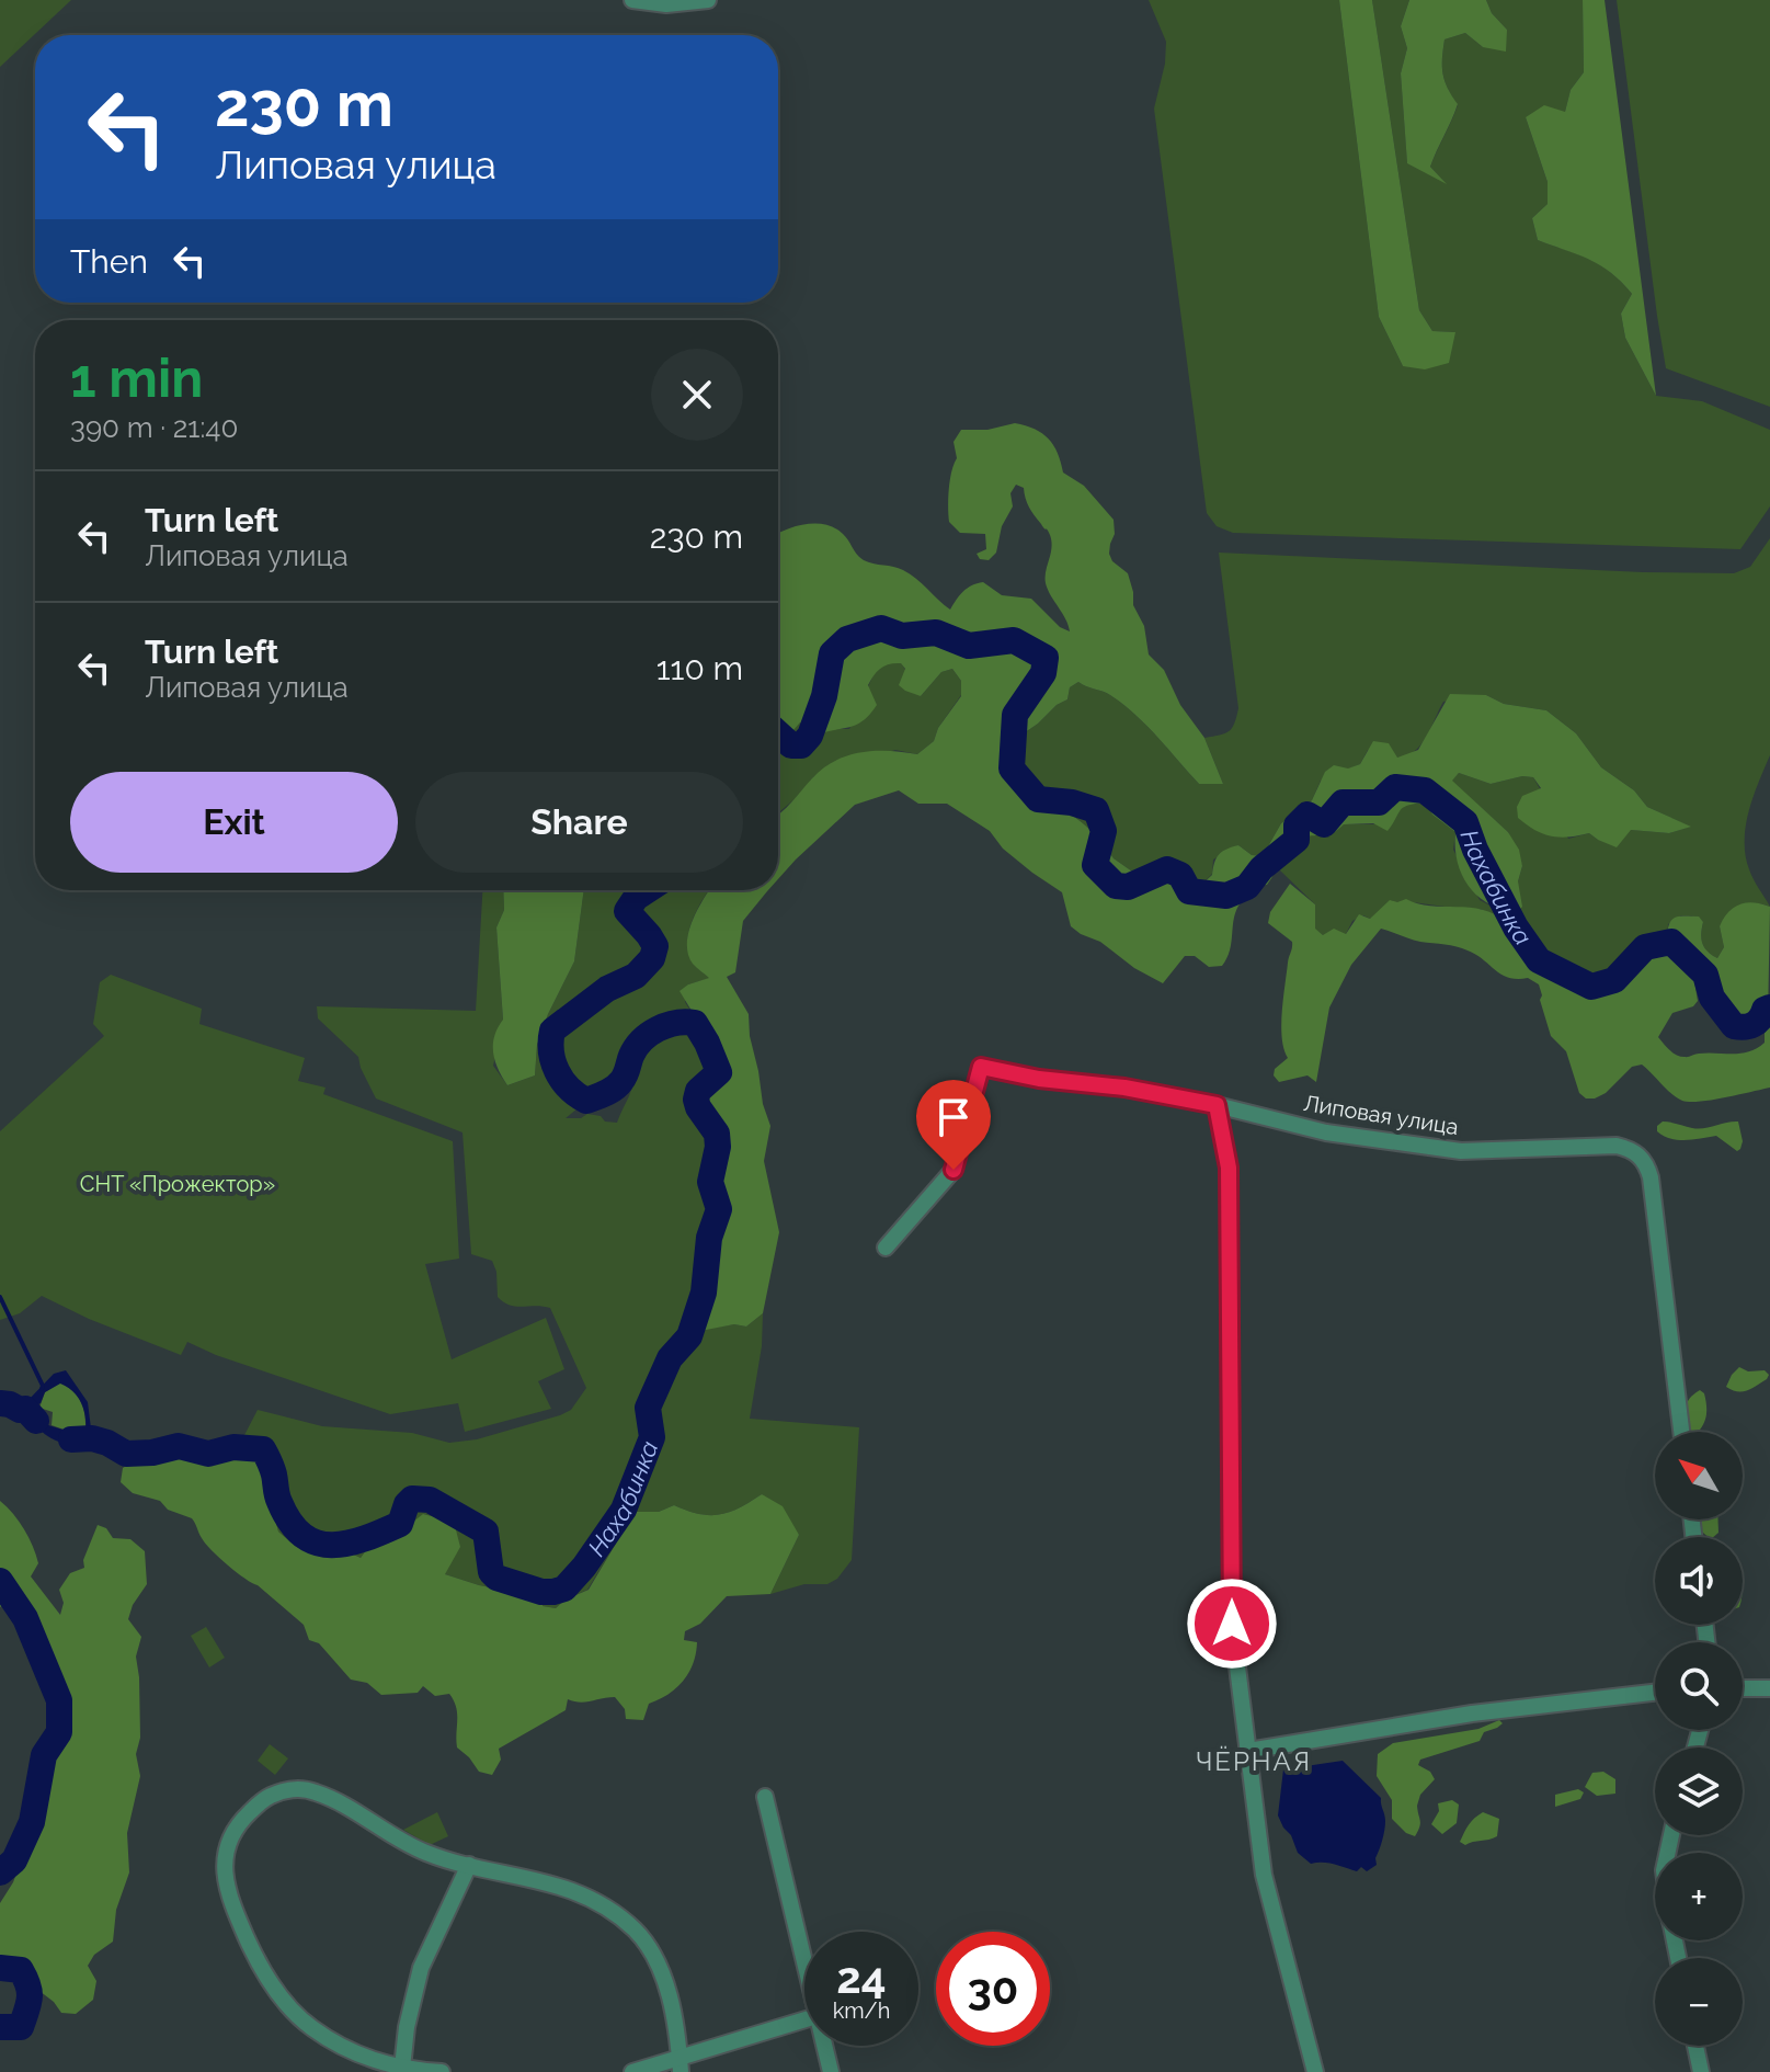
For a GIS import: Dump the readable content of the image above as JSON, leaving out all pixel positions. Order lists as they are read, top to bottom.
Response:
{
  "streets": {
    "street": ["Липовая улица"]
  },
  "districts": ["ЧЁРНАЯ"],
  "water": ["Нахабинка"],
  "parks": ["СНТ «Прожектор»"],
  "north": "top left",
  "page": {
    "turn": ["230 m", "Липовая улица"],
    "then": "Then",
    "heading": ["1 min", "390 m · 21:40"],
    "list": [
      {
        "name": "Turn left",
        "note": "Липовая улица",
        "value": "230 m"
      },
      {
        "name": "Turn left",
        "note": "Липовая улица",
        "value": "110 m"
      }
    ],
    "buttons": ["Exit", "Share"],
    "map_buttons": ["+", "−"],
    "speed": "24 km/h",
    "limit": "30"
  }
}
